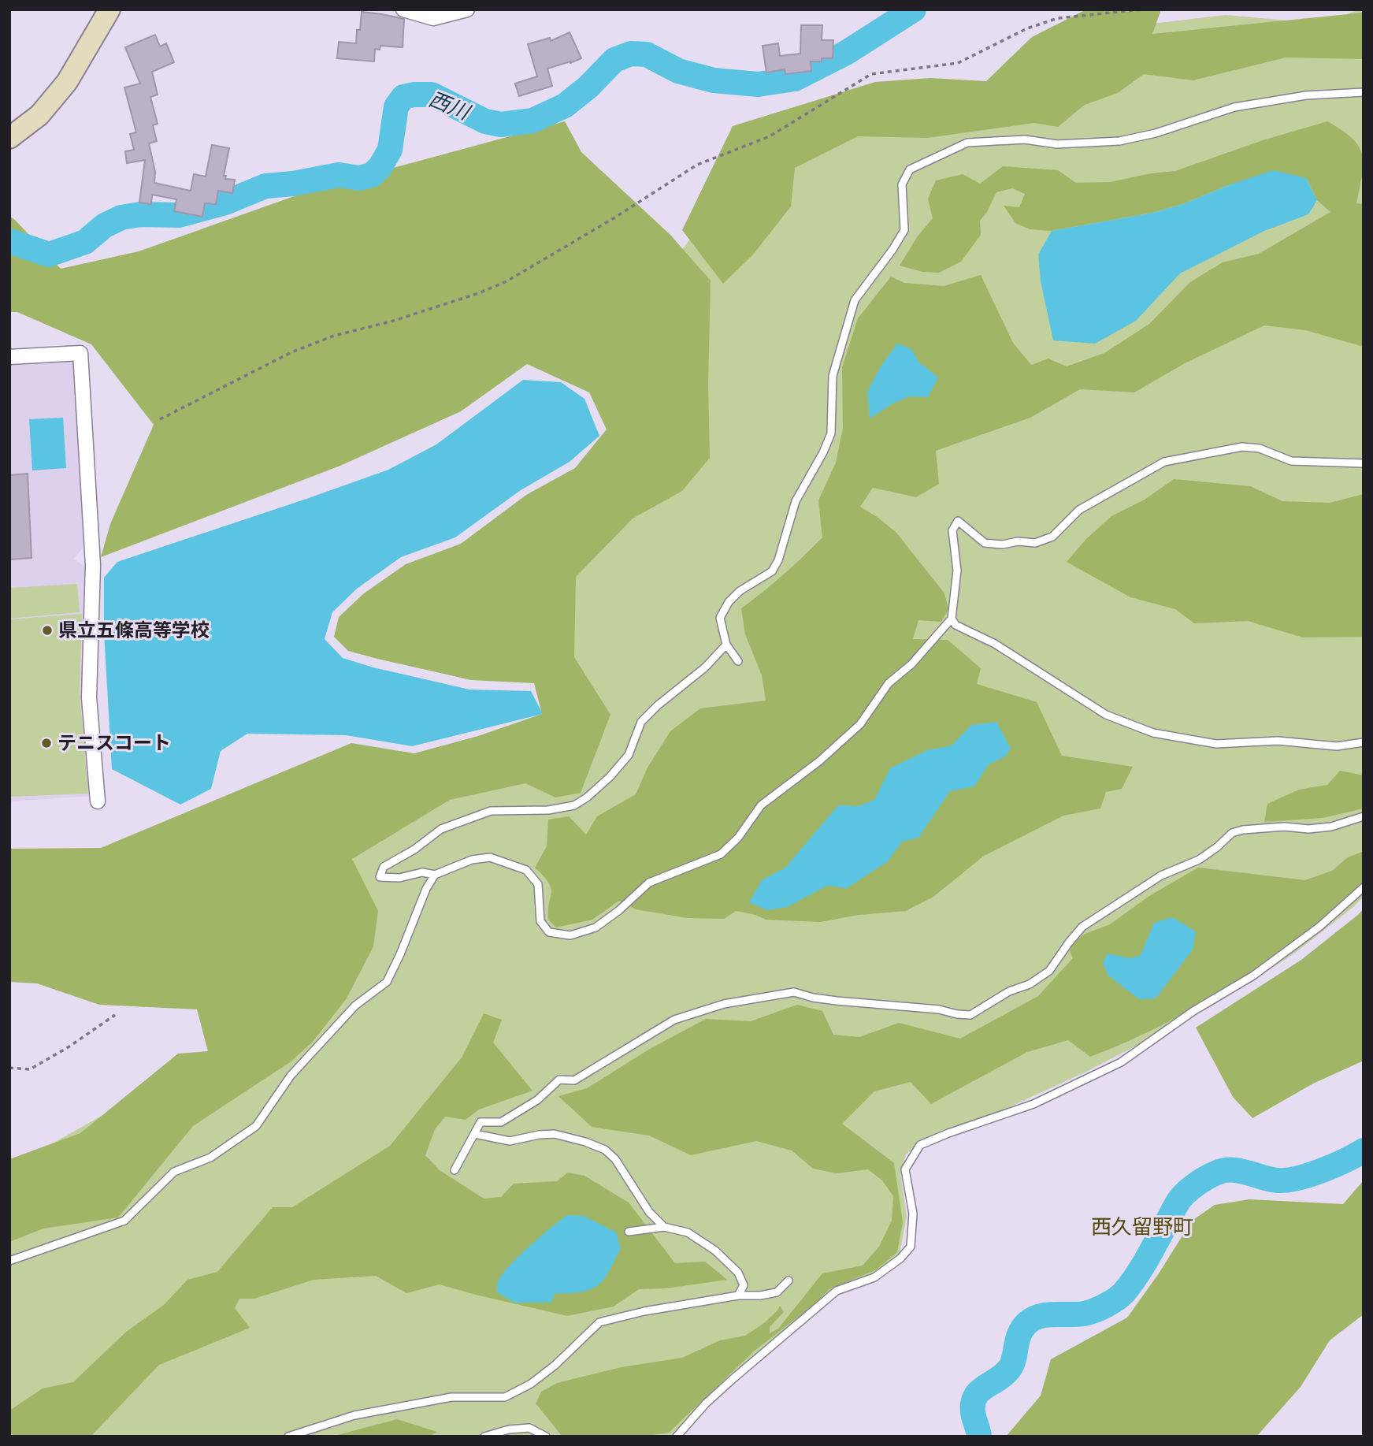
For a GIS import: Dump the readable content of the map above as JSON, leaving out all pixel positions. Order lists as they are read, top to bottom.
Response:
{
  "districts": ["西久留野町"],
  "water": ["西川"],
  "places": ["県立五條高等学校", "テニスコート"]
}
